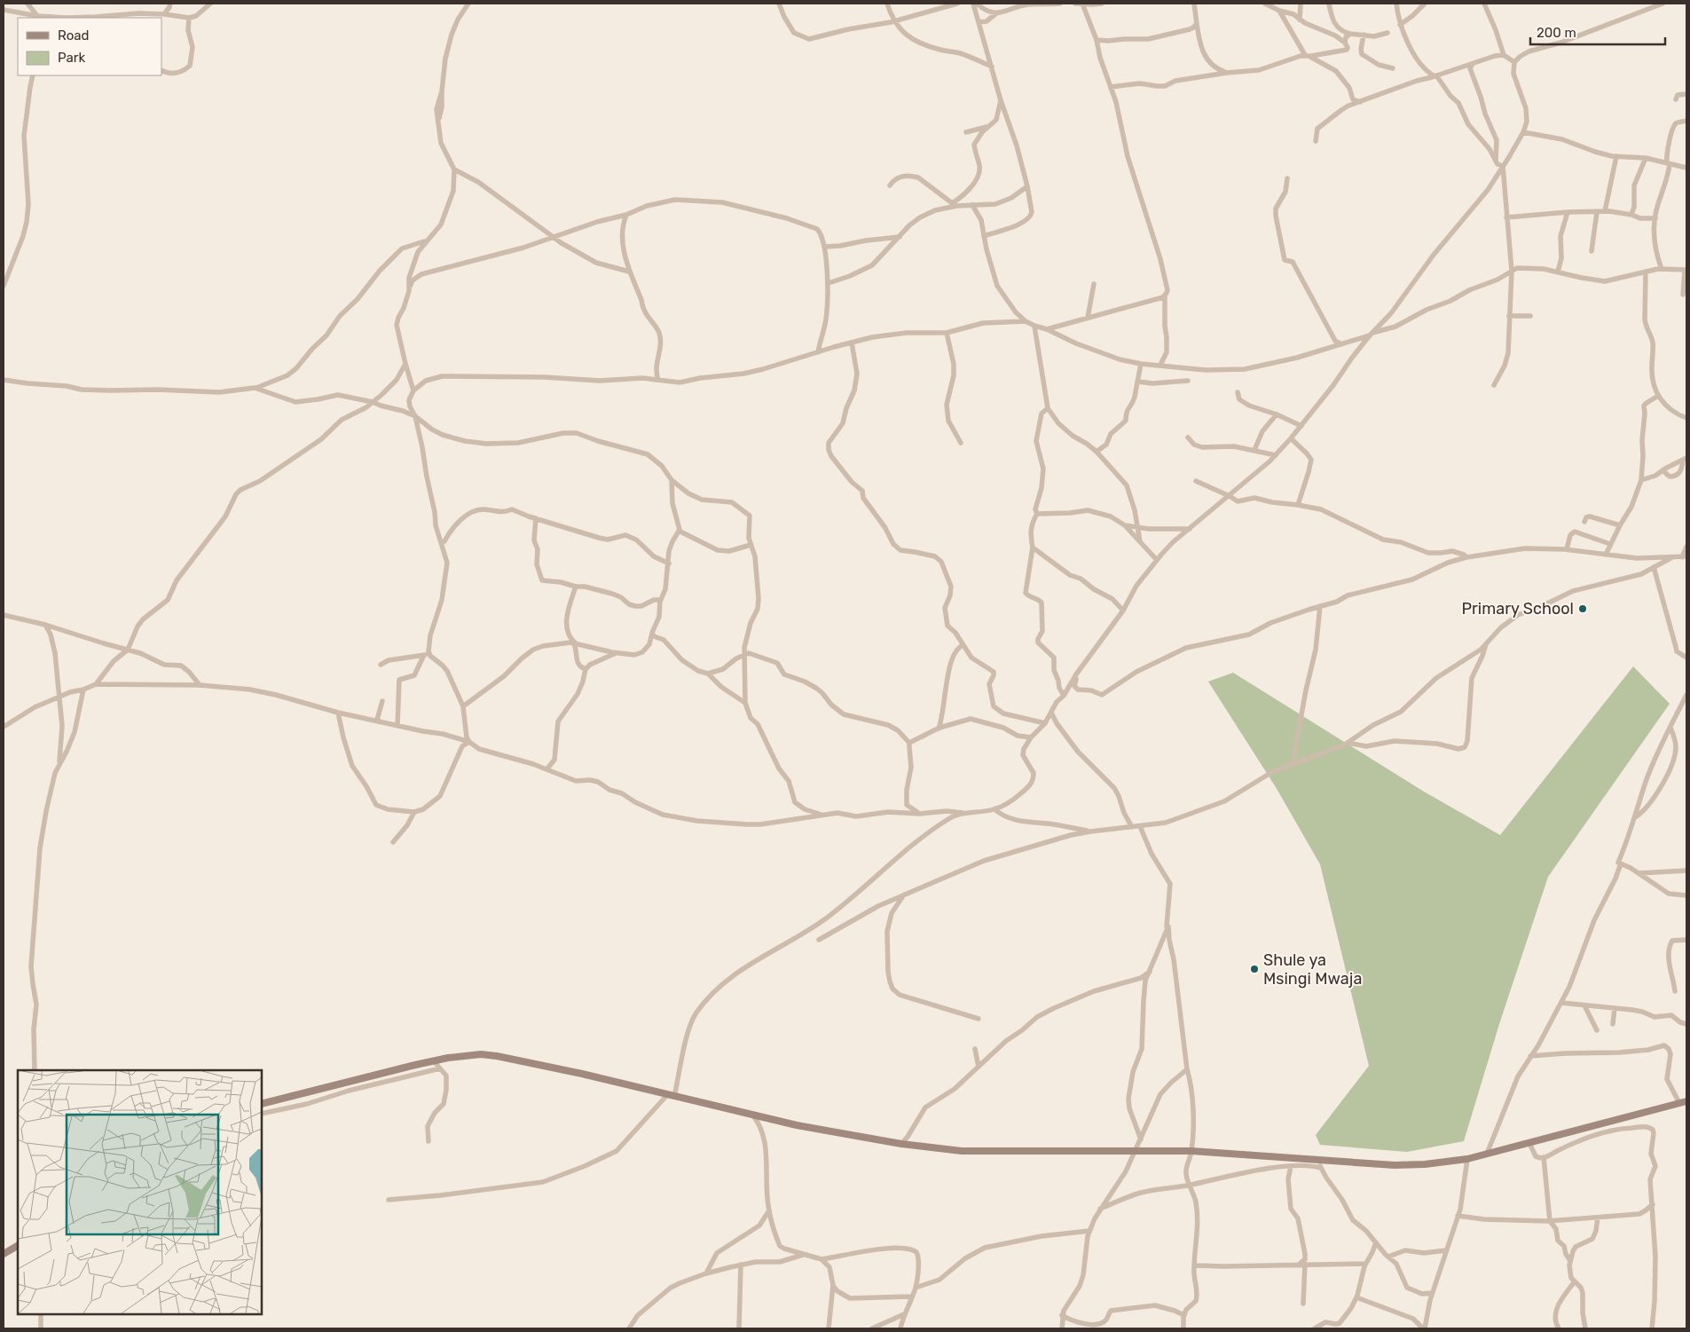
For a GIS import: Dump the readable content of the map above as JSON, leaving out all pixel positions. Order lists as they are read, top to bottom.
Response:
{
  "places": ["Primary School", "Shule ya Msingi Mwaja"],
  "legend": ["Road", "Park"],
  "scale_bar": "200 m"
}
